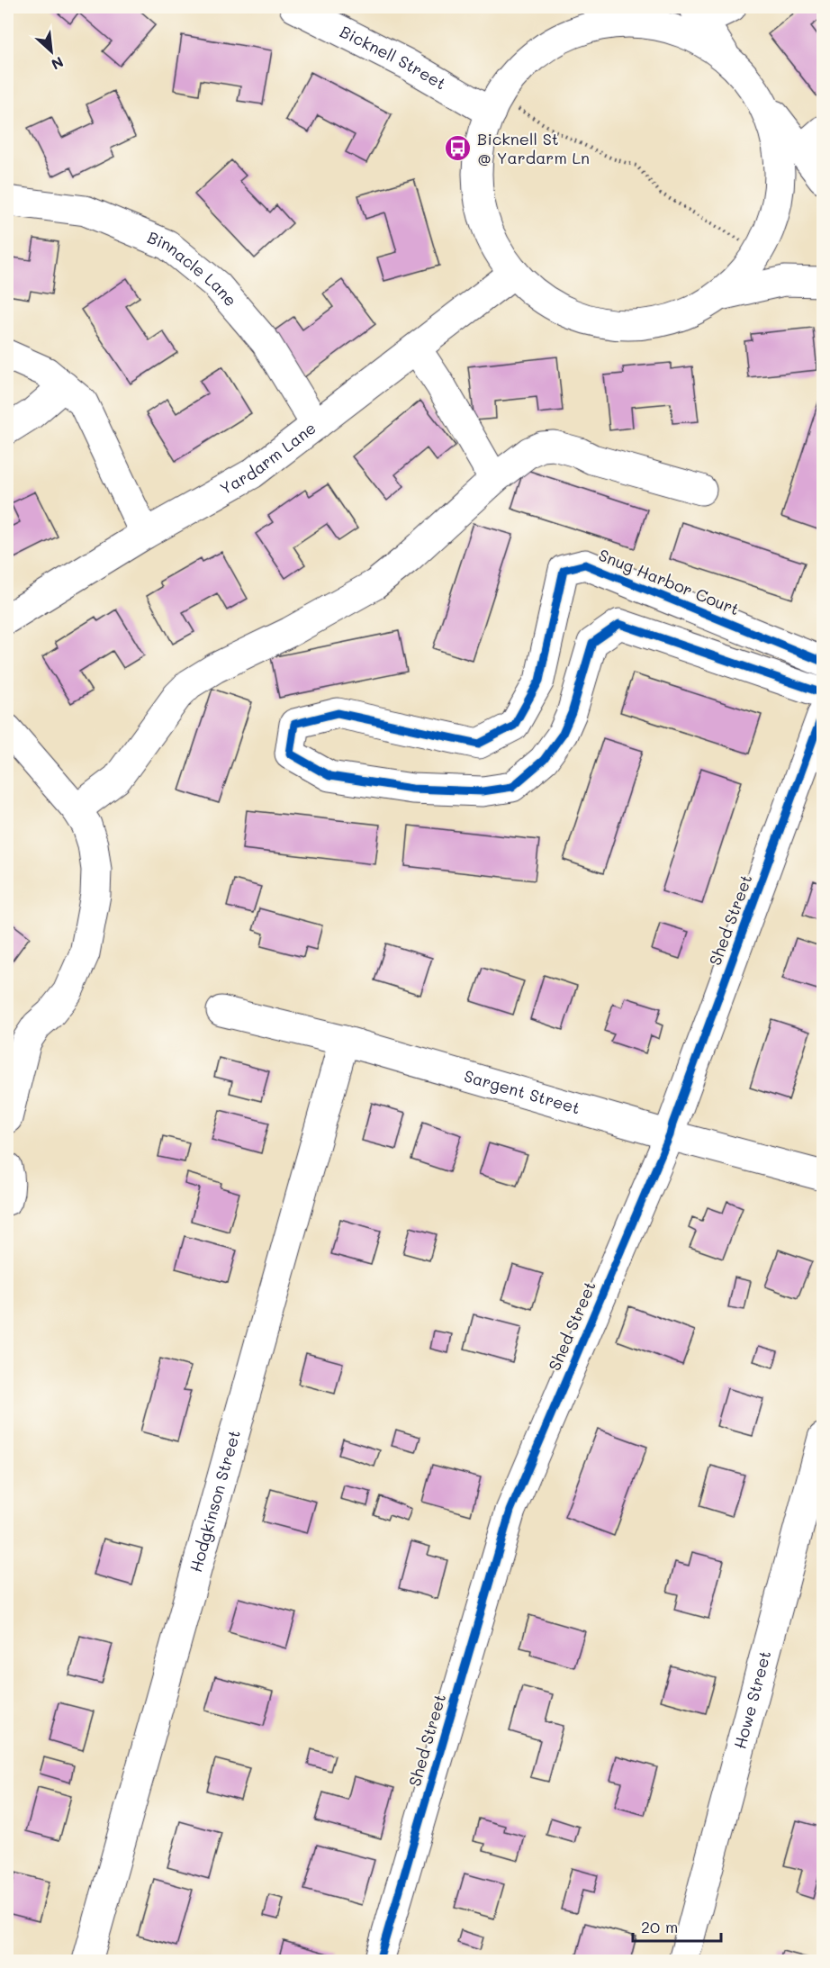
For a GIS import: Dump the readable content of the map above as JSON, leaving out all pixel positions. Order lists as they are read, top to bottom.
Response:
{
  "streets": {
    "street": [
      "Bicknell Street",
      "Binnacle Lane",
      "Yardarm Lane",
      "Snug Harbor Court",
      "Shed Street",
      "Sargent Street",
      "Hodgkinson Street",
      "Howe Street"
    ]
  },
  "crossings": [
    ["Binnacle Lane", "Yardarm Lane"],
    ["Shed Street", "Sargent Street"],
    ["Sargent Street", "Hodgkinson Street"]
  ],
  "places": {
    "bus stop": ["Bicknell St @ Yardarm Ln"]
  },
  "scale_bar": "20 m",
  "north": "bottom right"
}
